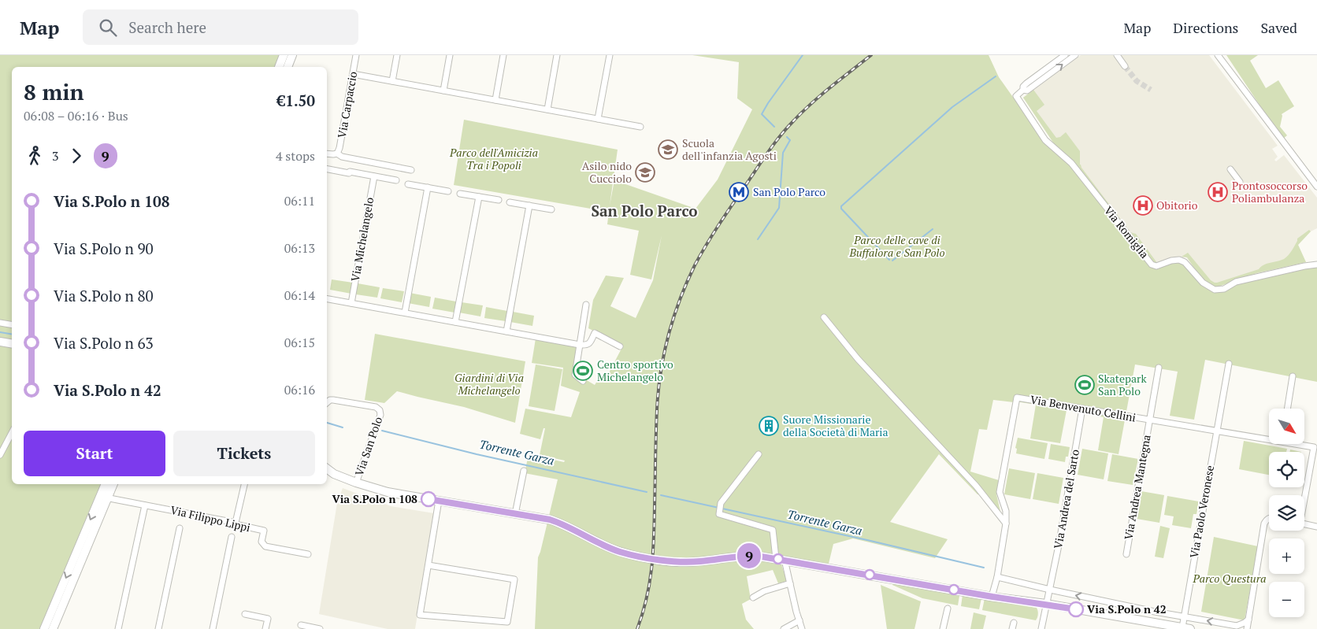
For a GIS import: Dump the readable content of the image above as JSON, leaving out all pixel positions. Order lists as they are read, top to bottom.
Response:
{
  "streets": {
    "main road": ["Via San Polo"],
    "street": [
      "Via Carpaccio",
      "Via Romiglia",
      "Via Michelangelo",
      "Via Benvenuto Cellini",
      "Via Andrea Mantegna",
      "Via Andrea del Sarto",
      "Via Paolo Veronese",
      "Via Filippo Lippi"
    ]
  },
  "crossings": [
    ["Via Benvenuto Cellini", "Via Andrea Mantegna"],
    ["Via Benvenuto Cellini", "Via Andrea del Sarto"],
    ["Via Benvenuto Cellini", "Via Paolo Veronese"],
    ["Via San Polo", "Via Paolo Veronese"]
  ],
  "districts": ["San Polo Parco"],
  "water": ["Torrente Garza"],
  "parks": [
    "Parco dell'Amicizia Tra i Popoli",
    "Parco delle cave di Buffalora e San Polo",
    "Giardini di Via Michelangelo",
    "Parco Questura"
  ],
  "places": {
    "school or university": ["Scuola dell'infanzia Agosti", "Asilo nido Cucciolo"],
    "metro station": ["San Polo Parco"],
    "hospital": ["Prontosoccorso Poliambulanza", "Obitorio"],
    "sports": ["Centro sportivo Michelangelo", "Skatepark San Polo"],
    "building": ["Suore Missionarie della Società di Maria"],
    "other": ["Via S.Polo n 108", "Via S.Polo n 42"]
  },
  "lines": ["bus line 9"],
  "north": "bottom right",
  "page": {
    "header": "Map",
    "search": "Search here",
    "nav": ["Map", "Directions", "Saved"],
    "on_map": "9",
    "heading": ["8 min", "06:08 – 06:16 · Bus", "€1.50"],
    "legs": ["3", "9", "4 stops"],
    "list": [
      {
        "name": "Via S.Polo n 108",
        "value": "06:11"
      },
      {
        "name": "Via S.Polo n 90",
        "value": "06:13"
      },
      {
        "name": "Via S.Polo n 80",
        "value": "06:14"
      },
      {
        "name": "Via S.Polo n 63",
        "value": "06:15"
      },
      {
        "name": "Via S.Polo n 42",
        "value": "06:16"
      }
    ],
    "map_buttons": ["+", "−"],
    "buttons": ["Start", "Tickets"]
  }
}
